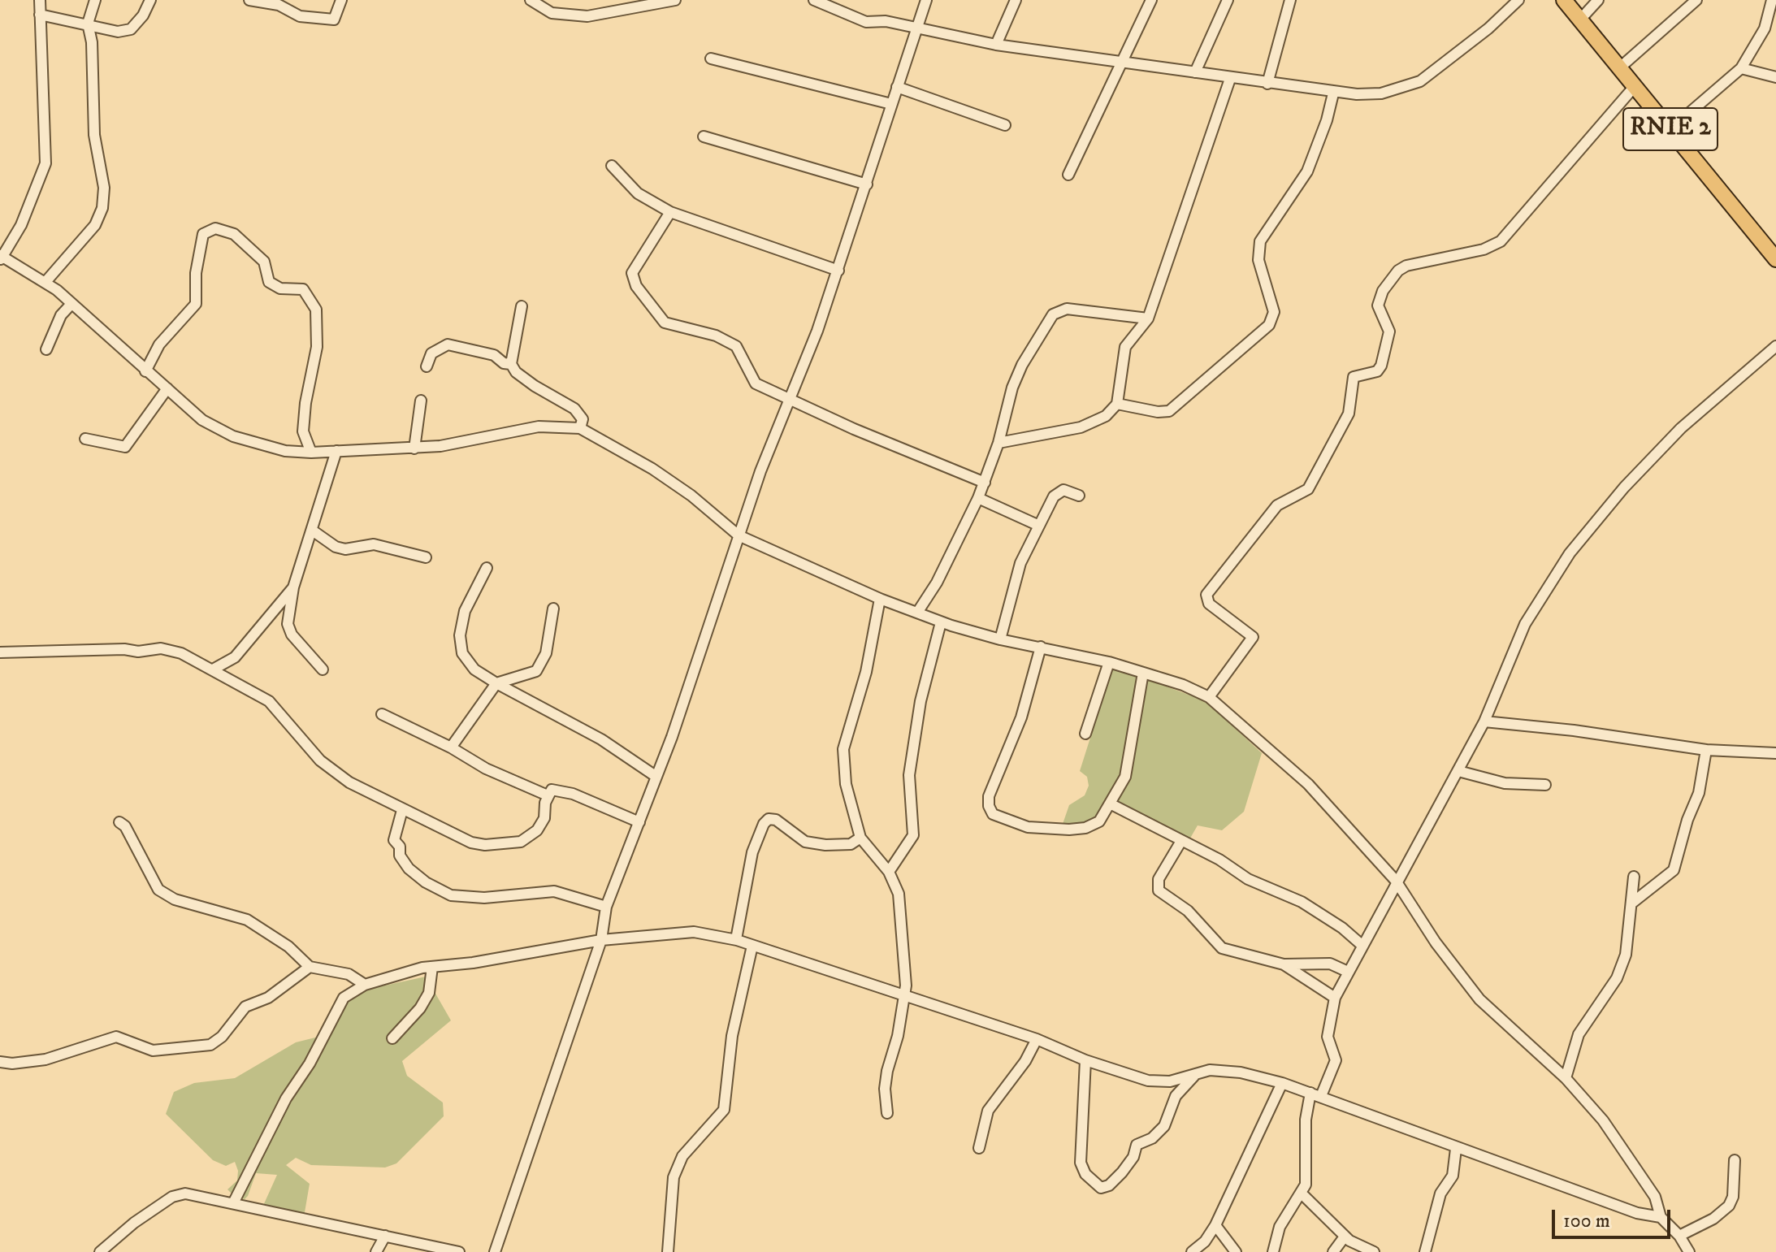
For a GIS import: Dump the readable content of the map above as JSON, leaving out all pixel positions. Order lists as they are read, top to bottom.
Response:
{
  "streets": {
    "highway": ["RNIE 2"]
  },
  "scale_bar": "100 m"
}
